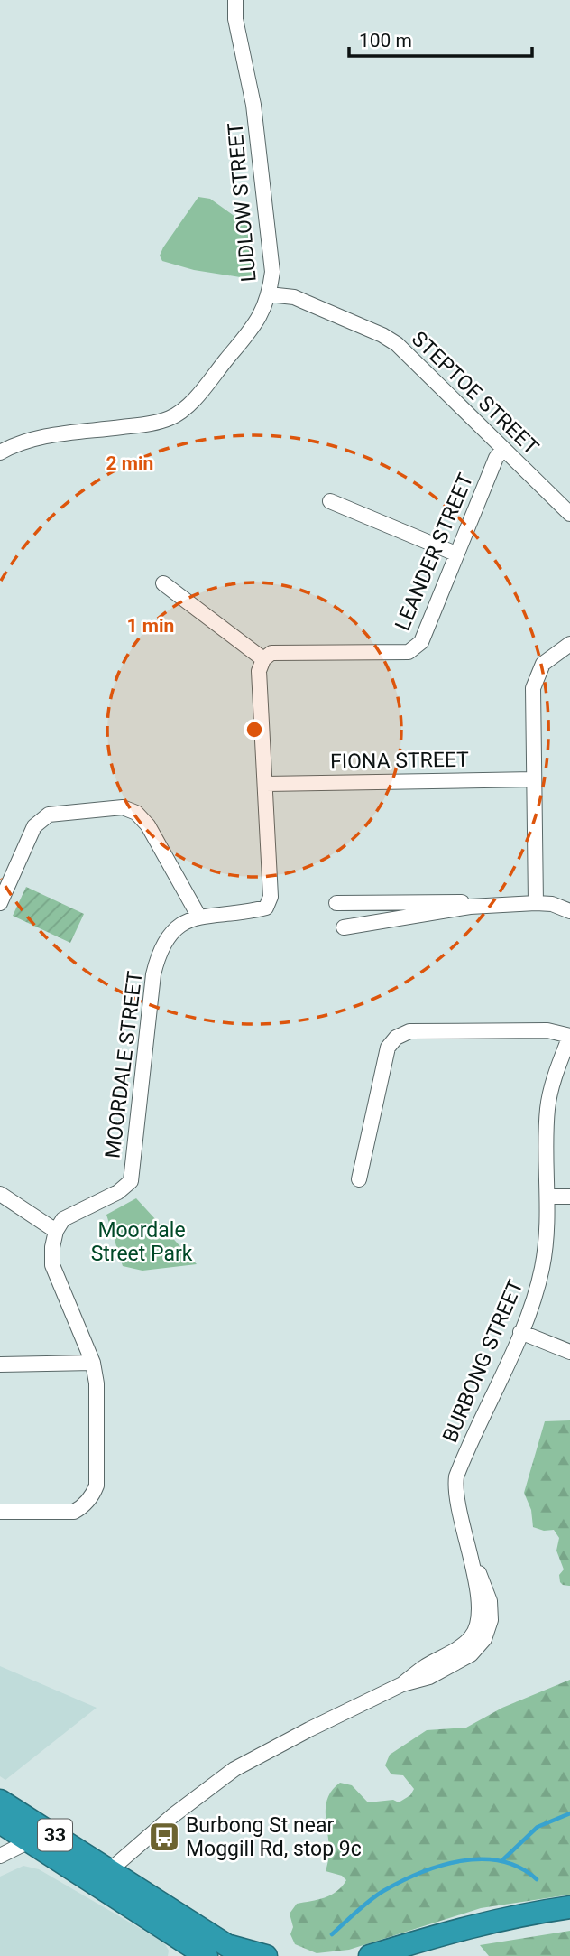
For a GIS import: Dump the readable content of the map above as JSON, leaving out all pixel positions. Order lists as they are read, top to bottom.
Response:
{
  "streets": {
    "highway": ["33"],
    "street": [
      "LUDLOW STREET",
      "STEPTOE STREET",
      "LEANDER STREET",
      "FIONA STREET",
      "MOORDALE STREET",
      "BURBONG STREET"
    ]
  },
  "crossings": [
    ["LUDLOW STREET", "STEPTOE STREET"],
    ["STEPTOE STREET", "LEANDER STREET"],
    ["FIONA STREET", "MOORDALE STREET"],
    ["BURBONG STREET", "33"]
  ],
  "parks": ["Moordale Street Park"],
  "places": {
    "bus stop": ["Burbong St near Moggill Rd, stop 9c"]
  },
  "scale_bar": "100 m",
  "rings": ["2 min", "1 min"]
}
